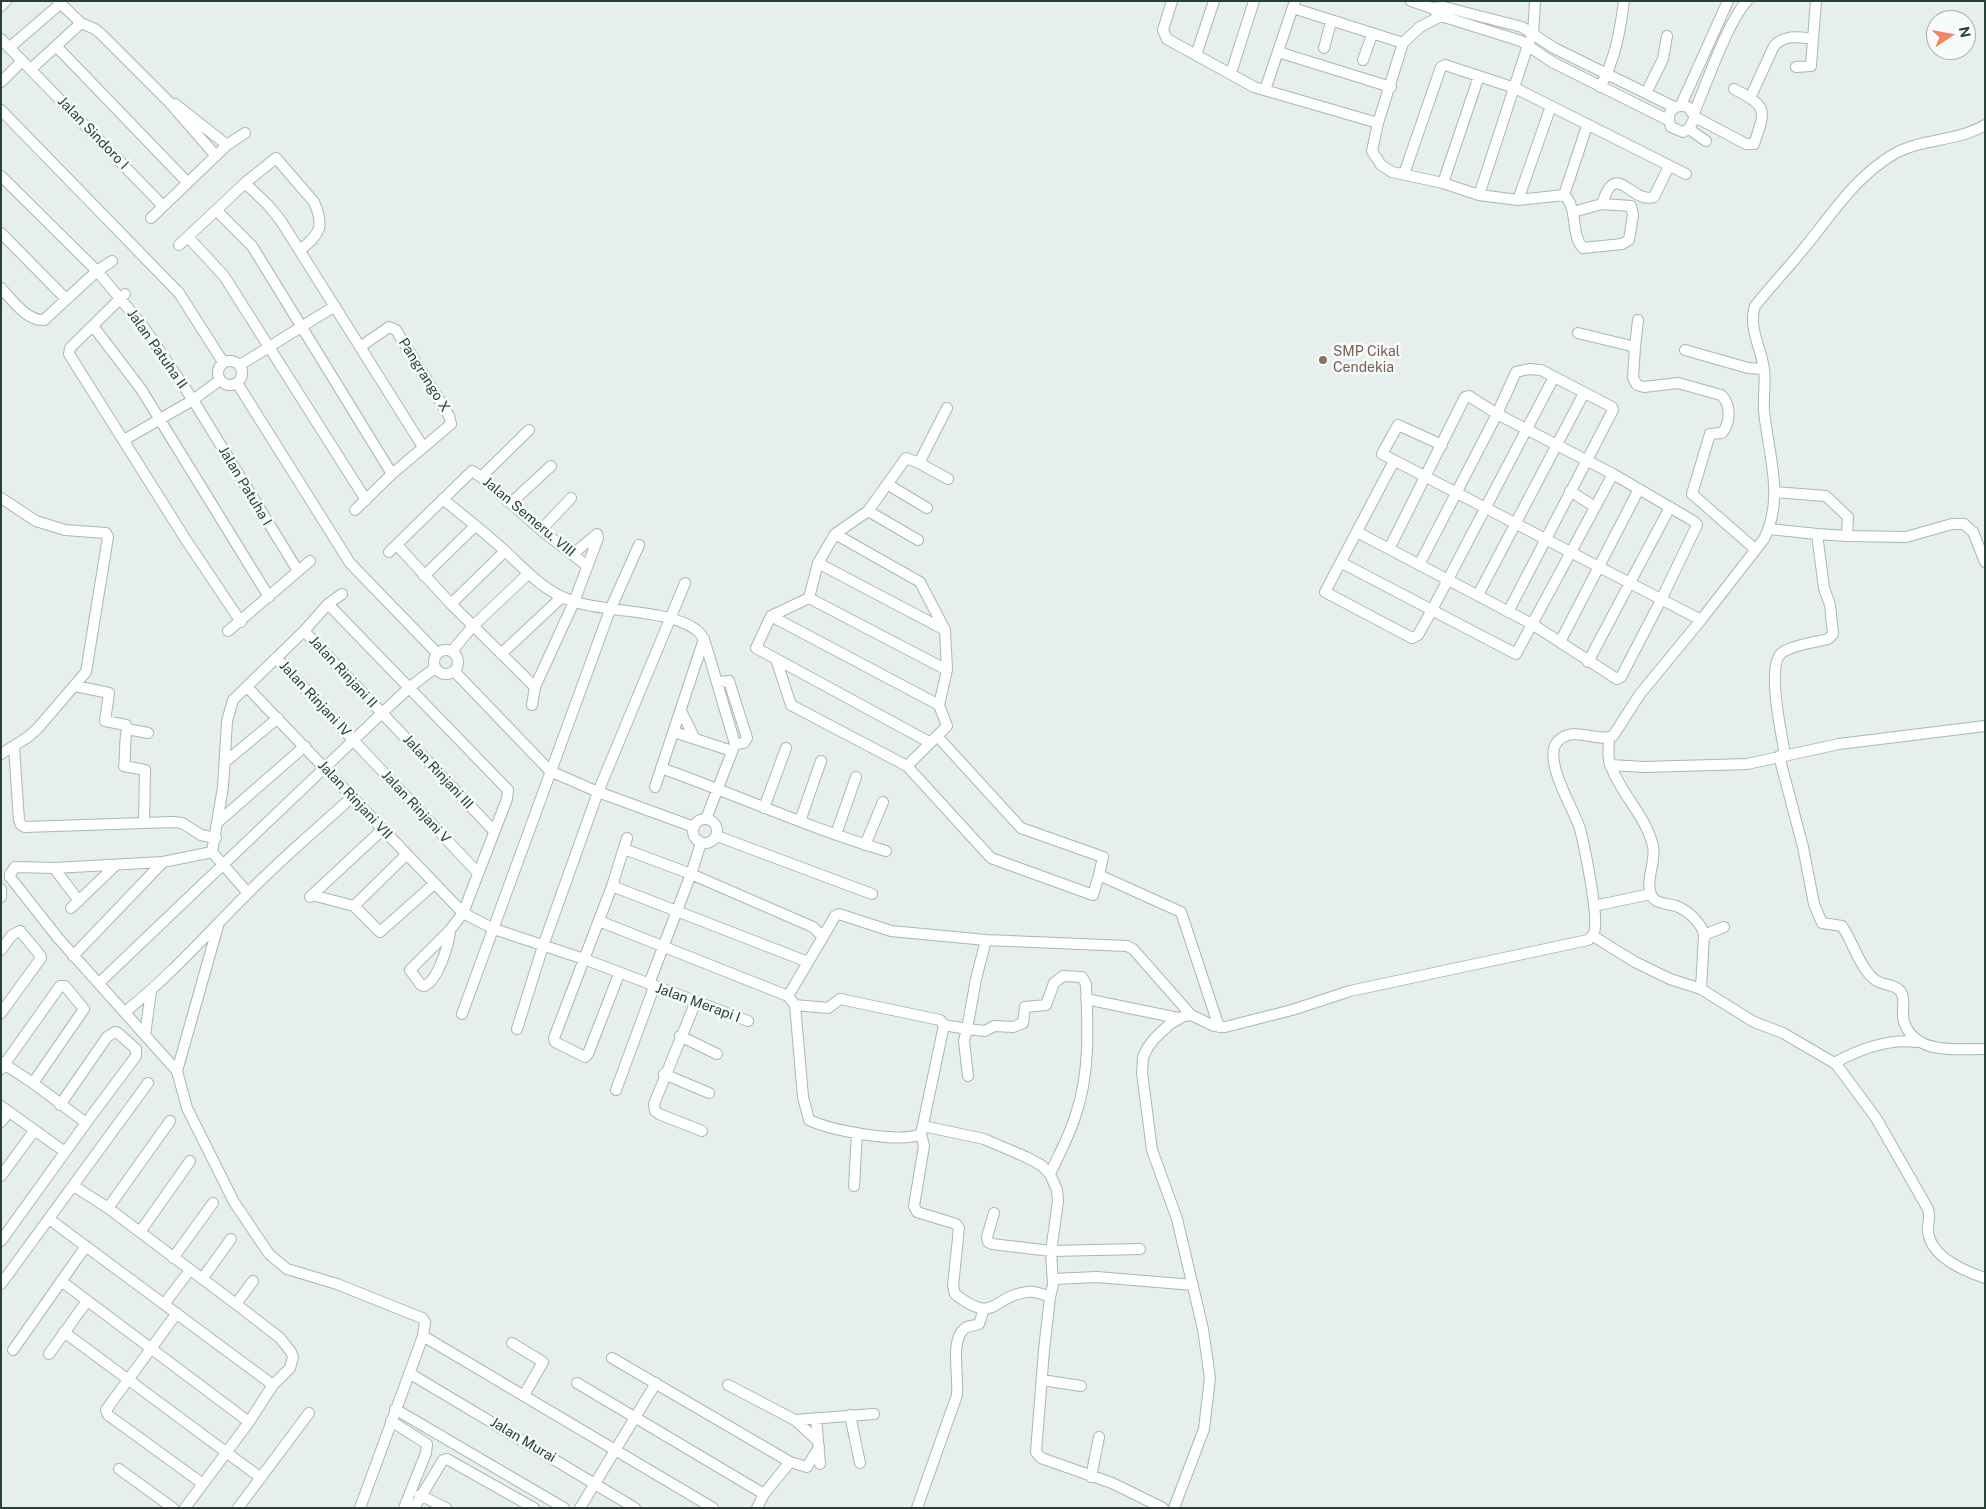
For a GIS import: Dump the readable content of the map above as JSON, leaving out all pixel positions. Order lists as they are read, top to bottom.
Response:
{
  "streets": {
    "street": [
      "Jalan Sindoro I",
      "Jalan Patuha II",
      "Pangrango X",
      "Jalan Patuha I",
      "Jalan Semeru. VIII",
      "Jalan Rinjani II",
      "Jalan Rinjani IV",
      "Jalan Rinjani III",
      "Jalan Rinjani VII",
      "Jalan Rinjani V",
      "Jalan Merapi I",
      "Jalan Murai"
    ]
  },
  "crossings": [
    ["Jalan Patuha II", "Jalan Patuha I"],
    ["Jalan Rinjani II", "Jalan Rinjani III"],
    ["Jalan Rinjani IV", "Jalan Rinjani V"],
    ["Jalan Rinjani VII", "Jalan Merapi I"]
  ],
  "places": ["SMP Cikal Cendekia"],
  "north": "right"
}
